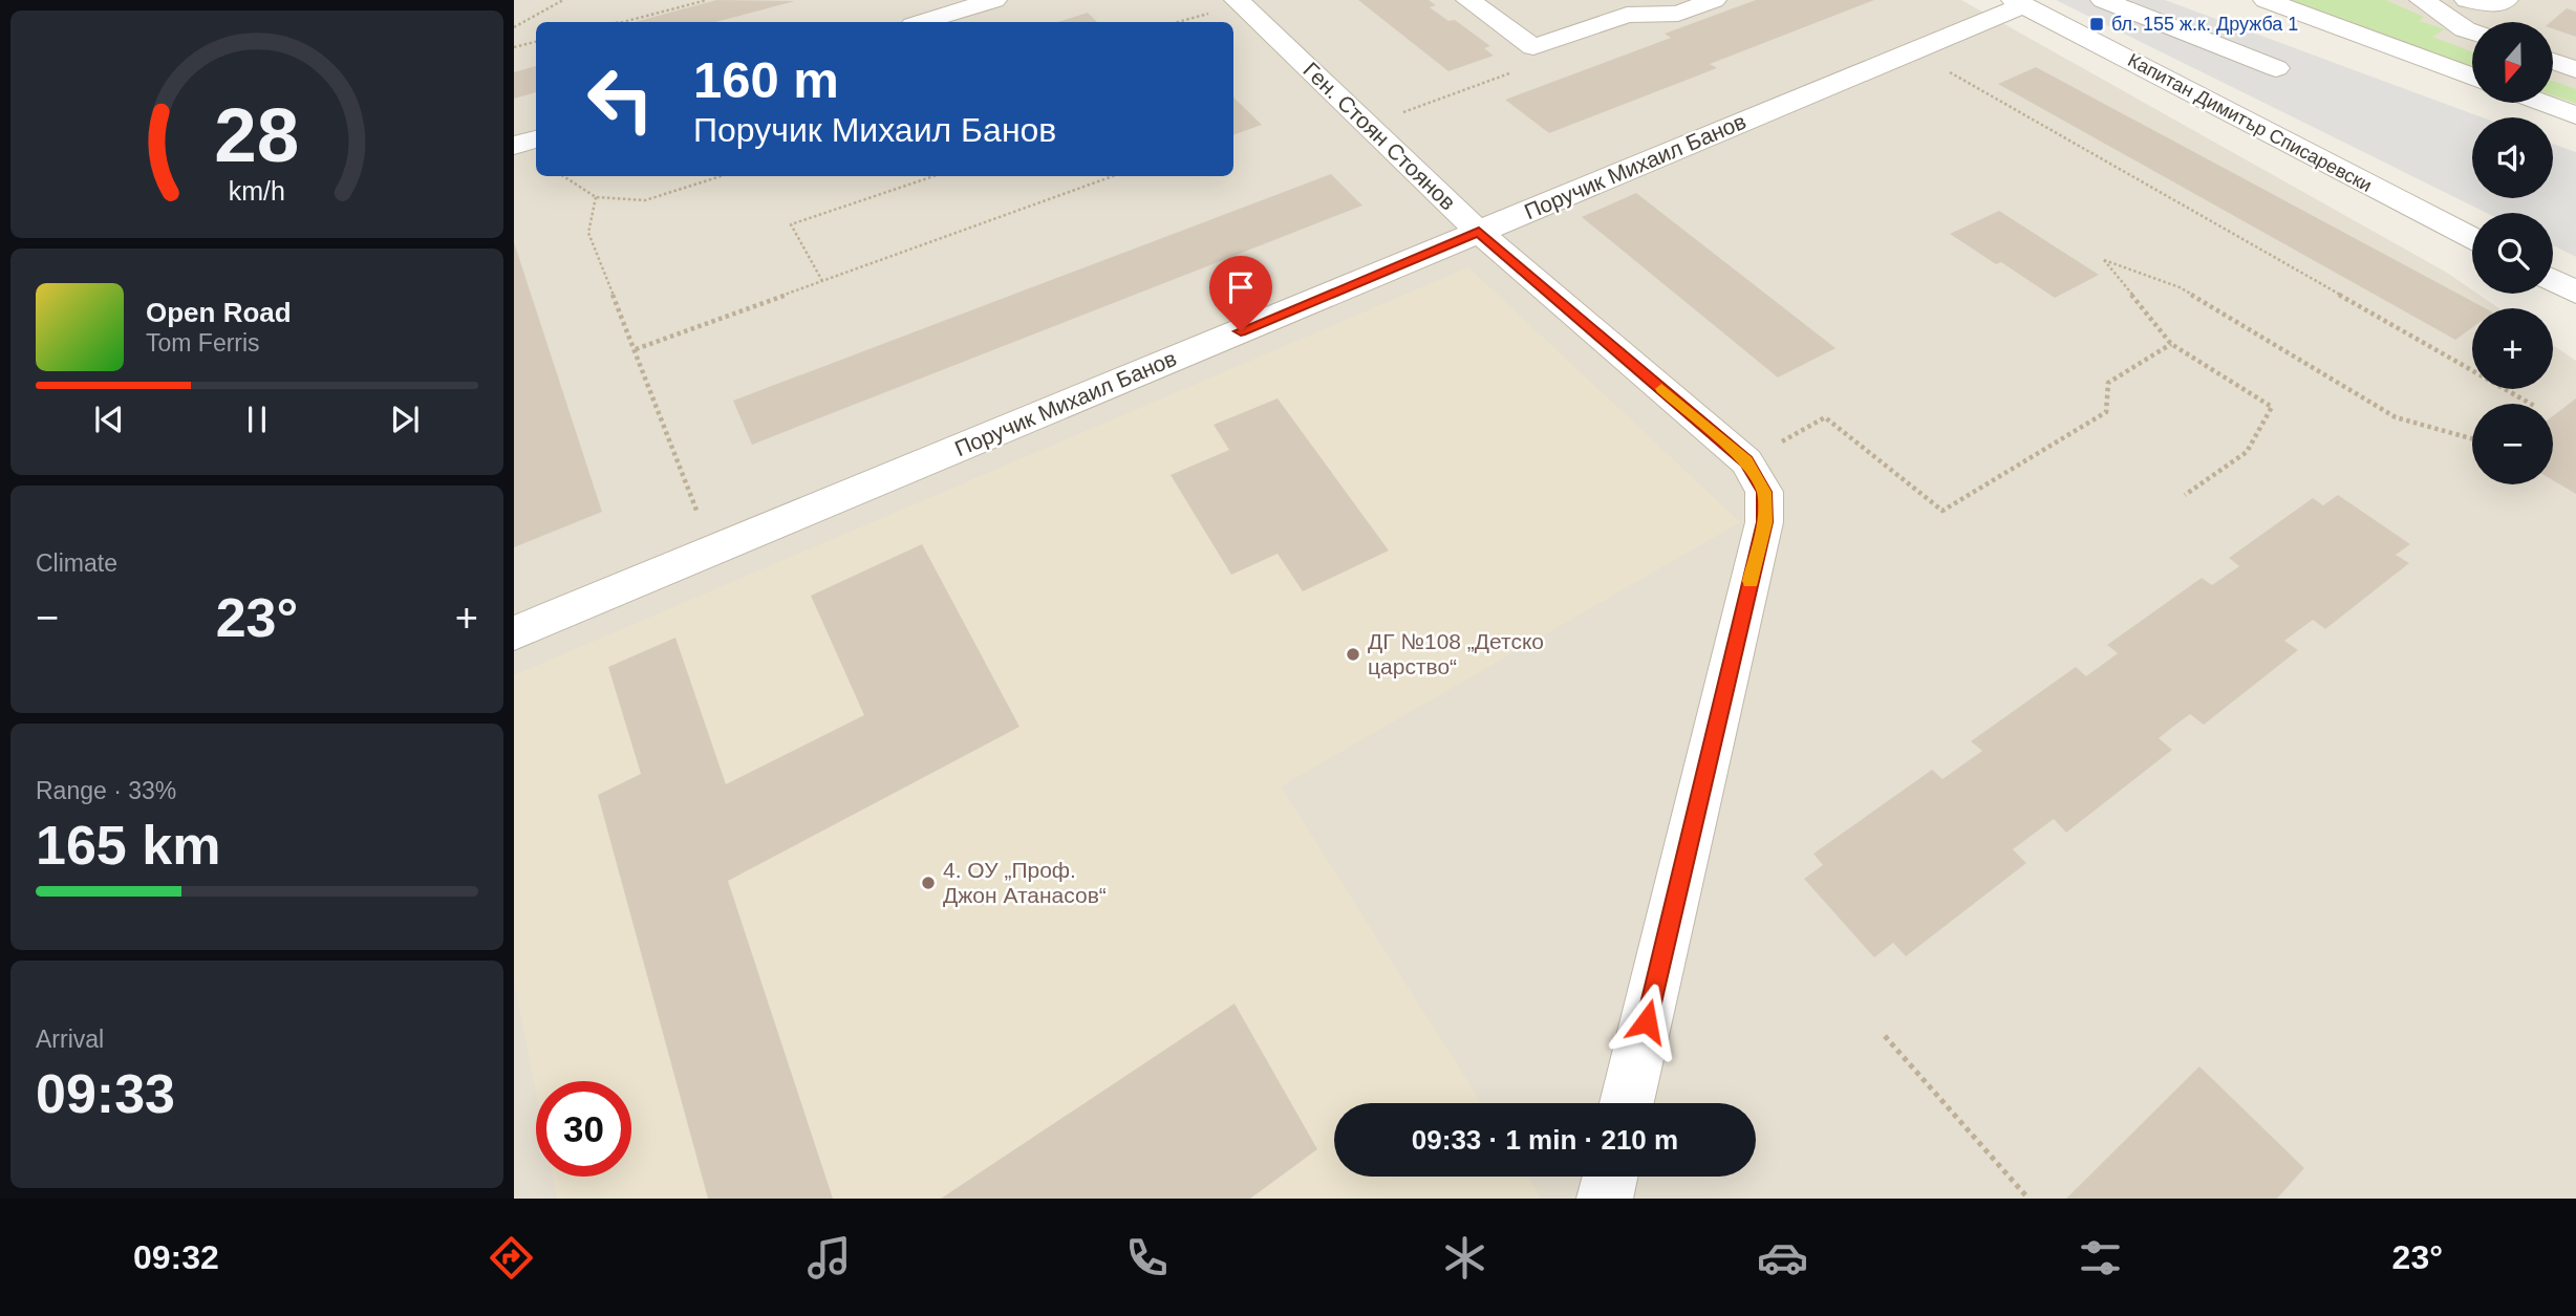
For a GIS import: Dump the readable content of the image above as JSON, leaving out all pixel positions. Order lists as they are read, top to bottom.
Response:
{
  "streets": {
    "street": ["Капитан Димитър Списаревски", "Ген. Стоян Стоянов", "Поручик Михаил Банов"]
  },
  "crossings": [
    ["Капитан Димитър Списаревски", "Поручик Михаил Банов"],
    ["Ген. Стоян Стоянов", "Поручик Михаил Банов"]
  ],
  "places": {
    "transit": ["бл. 155 ж.к. Дружба 1"],
    "other": ["ДГ №108 „Детско царство“", "4. ОУ „Проф. Джон Атанасов“"]
  },
  "north": "bottom",
  "page": {
    "map_buttons": ["+", "−"],
    "turn": ["160 m", "Поручик Михаил Банов"],
    "song": ["Open Road", "Tom Ferris"],
    "tile": [
      "Climate",
      ["Range · 33%", "165 km"],
      ["Arrival", "09:33"]
    ],
    "heat": ["−", "23°", "+"],
    "limit": "30",
    "trip": "09:33 · 1 min · 210 m",
    "tabs": ["09:32", "23°"],
    "gauge": ["28", "km/h"]
  }
}
